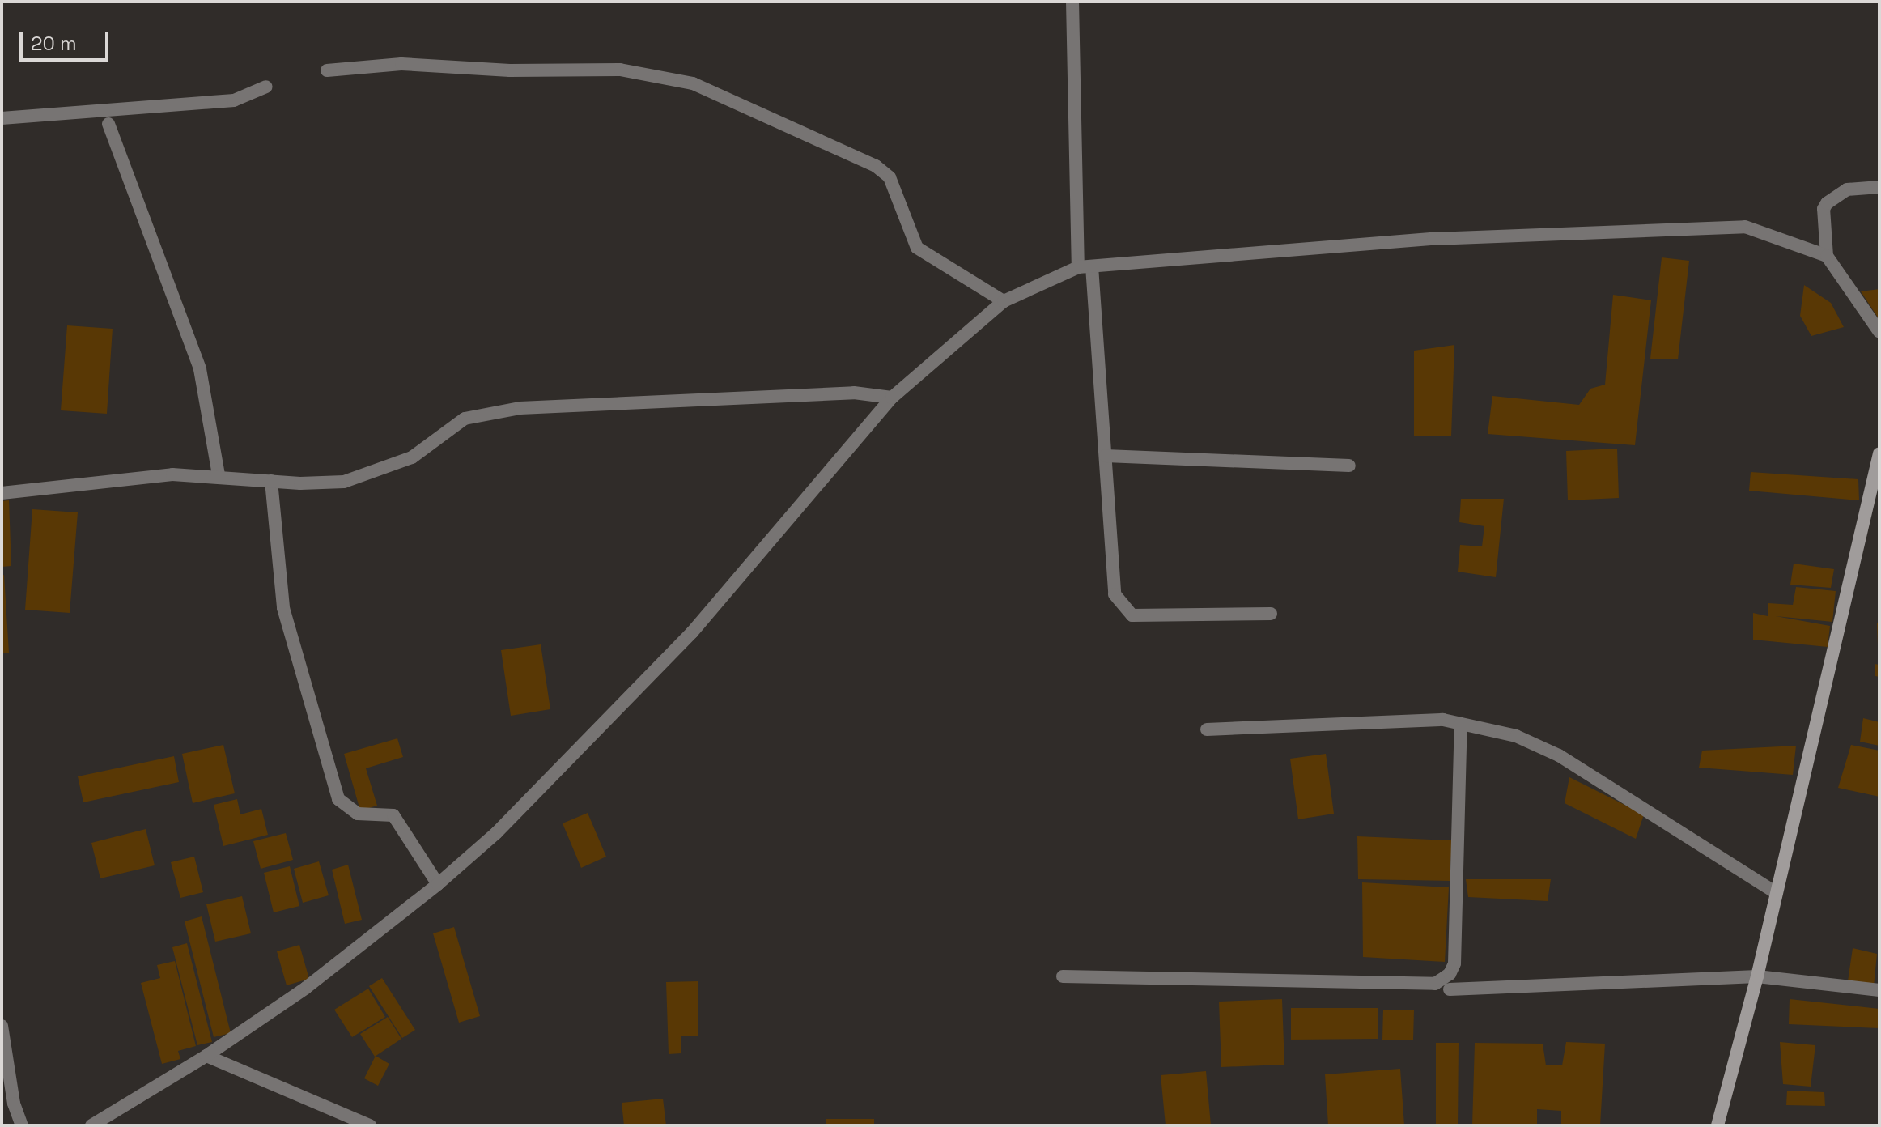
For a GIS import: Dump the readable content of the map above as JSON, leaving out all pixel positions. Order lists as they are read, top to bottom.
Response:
{
  "scale_bar": "20 m"
}
